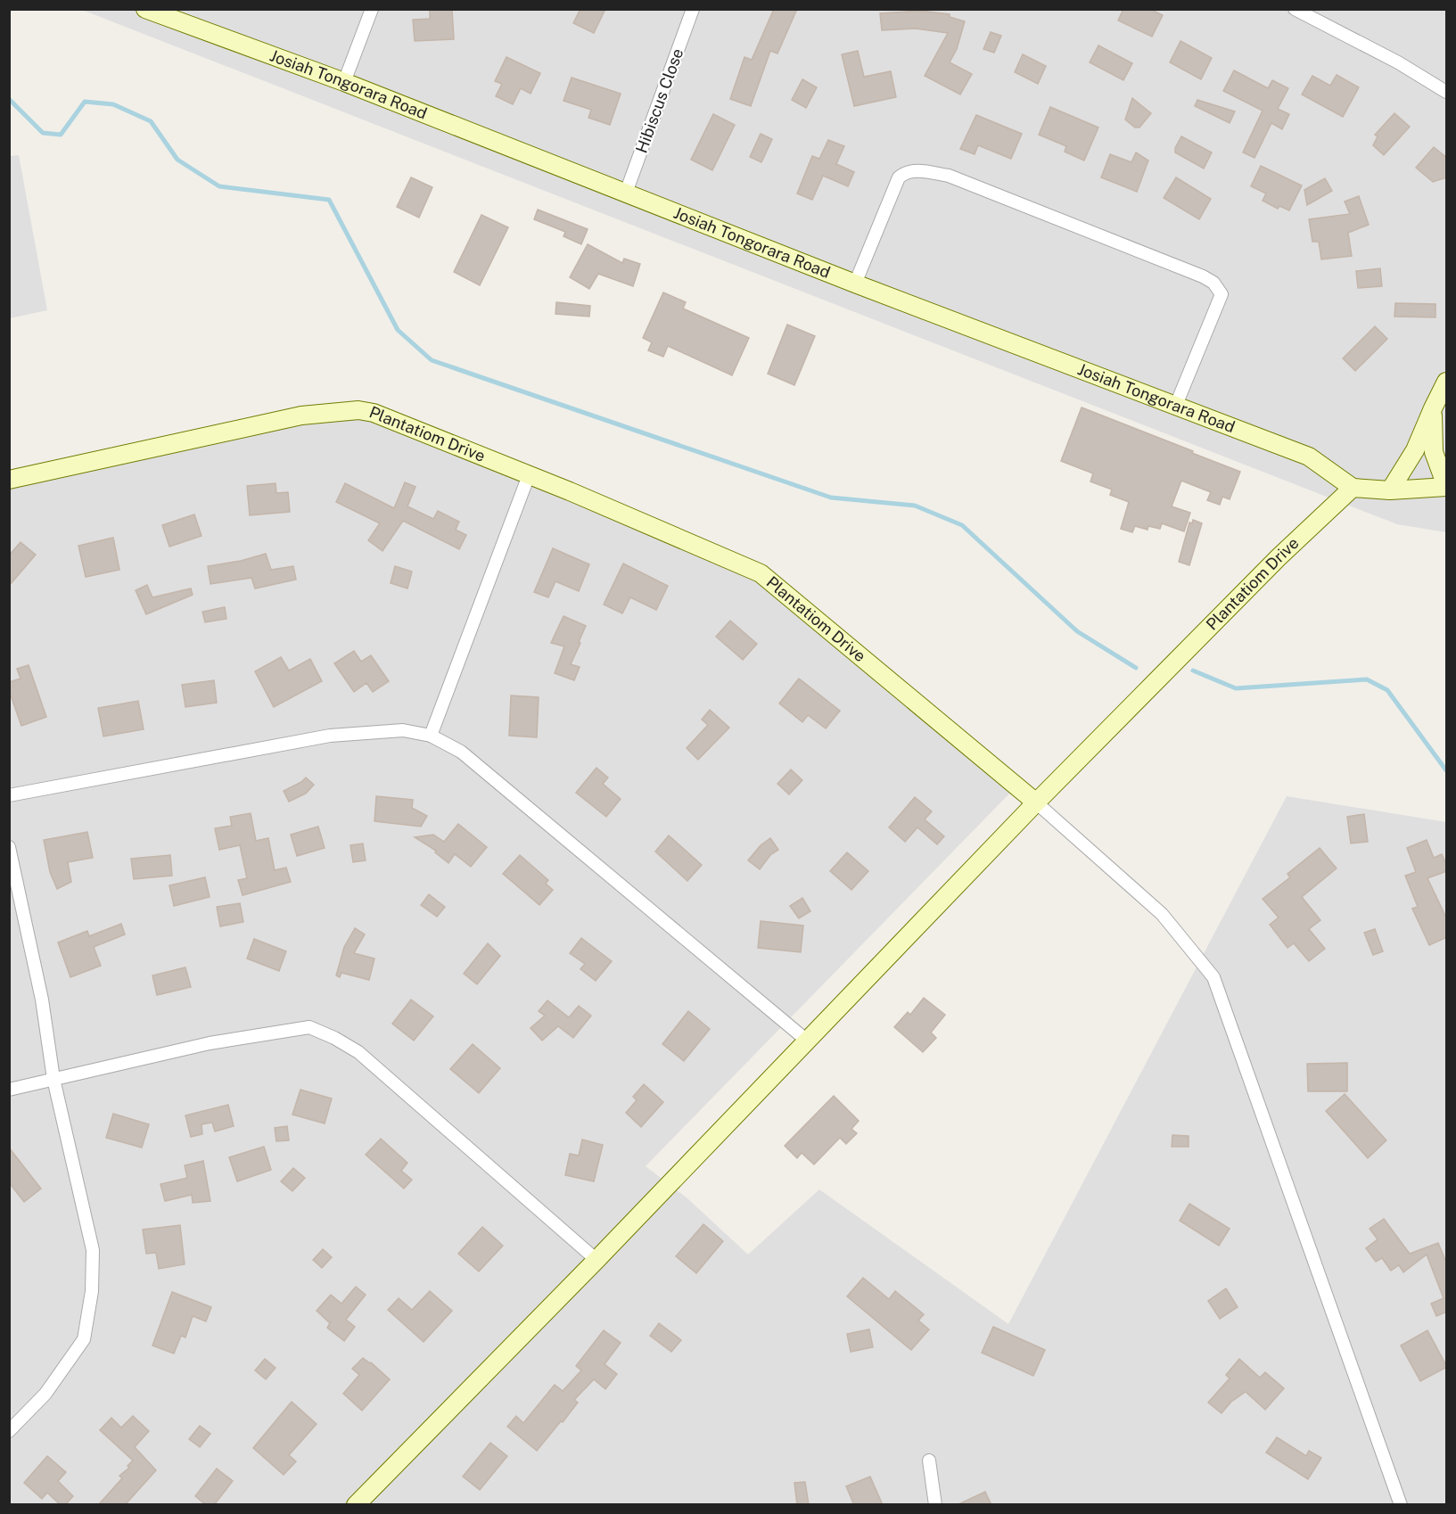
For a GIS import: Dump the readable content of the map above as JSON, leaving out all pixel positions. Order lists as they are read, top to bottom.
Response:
{
  "streets": {
    "street": ["Josiah Tongorara Road", "Hibiscus Close", "Plantatiom Drive"]
  },
  "crossings": [
    ["Josiah Tongorara Road", "Hibiscus Close"],
    ["Josiah Tongorara Road", "Plantatiom Drive"]
  ]
}
